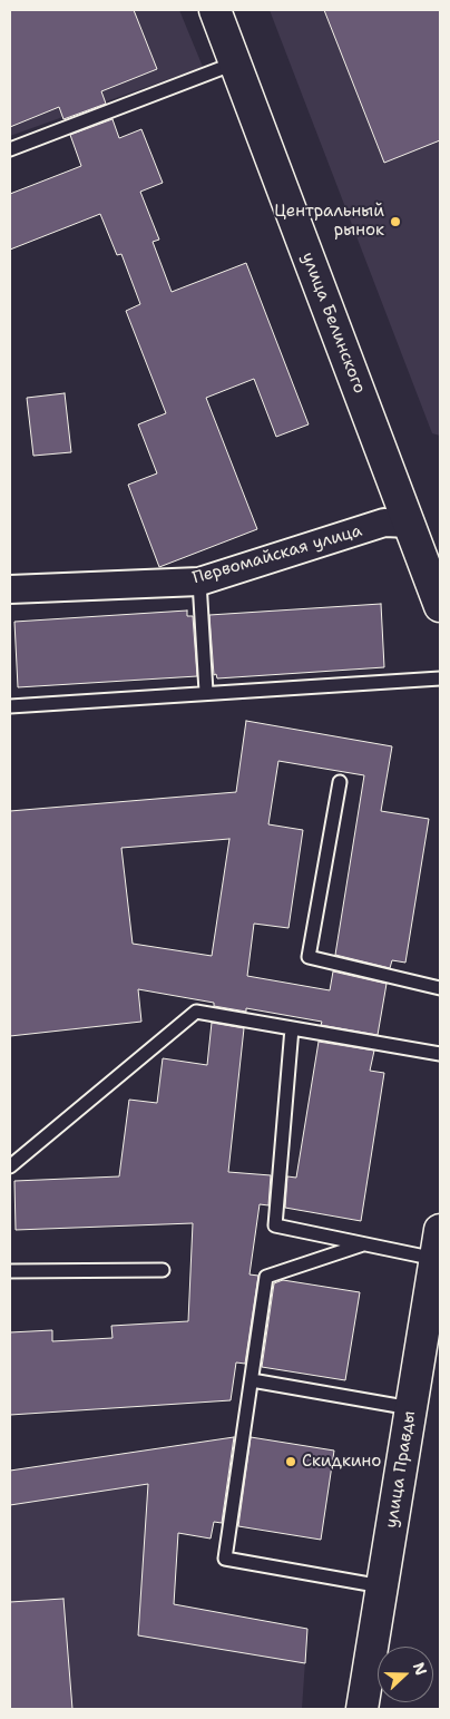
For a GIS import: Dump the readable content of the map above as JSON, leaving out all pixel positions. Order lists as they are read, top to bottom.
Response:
{
  "streets": {
    "street": ["улица Белинского", "Первомайская улица", "улица Правды"]
  },
  "crossings": [
    ["улица Белинского", "Первомайская улица"]
  ],
  "places": ["Центральный рынок", "Скидкино"],
  "north": "right"
}
